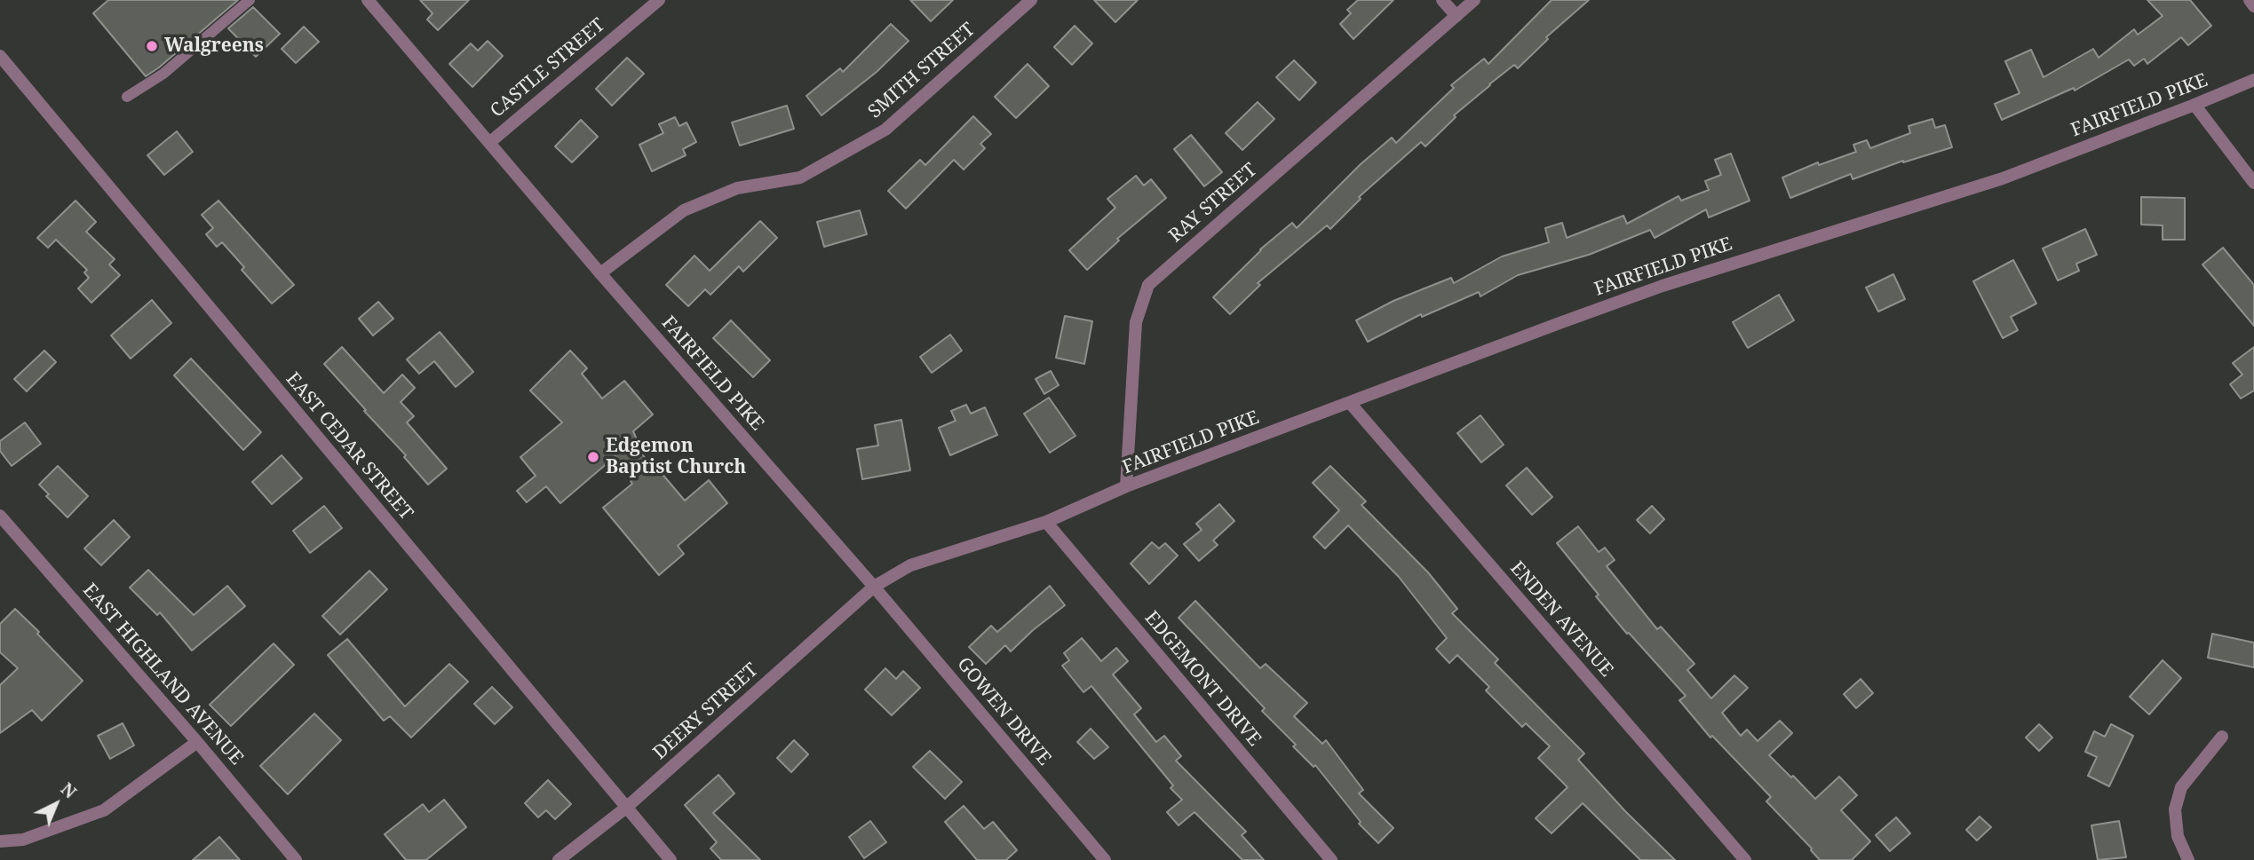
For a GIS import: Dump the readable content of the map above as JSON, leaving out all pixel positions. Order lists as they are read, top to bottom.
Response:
{
  "streets": {
    "street": [
      "CASTLE STREET",
      "SMITH STREET",
      "FAIRFIELD PIKE",
      "RAY STREET",
      "EAST CEDAR STREET",
      "ENDEN AVENUE",
      "EAST HIGHLAND AVENUE",
      "EDGEMONT DRIVE",
      "DEERY STREET",
      "GOWEN DRIVE"
    ]
  },
  "crossings": [
    ["CASTLE STREET", "FAIRFIELD PIKE"],
    ["SMITH STREET", "FAIRFIELD PIKE"],
    ["FAIRFIELD PIKE", "RAY STREET"],
    ["FAIRFIELD PIKE", "ENDEN AVENUE"],
    ["FAIRFIELD PIKE", "EDGEMONT DRIVE"],
    ["FAIRFIELD PIKE", "DEERY STREET"],
    ["FAIRFIELD PIKE", "GOWEN DRIVE"],
    ["EAST CEDAR STREET", "DEERY STREET"],
    ["DEERY STREET", "GOWEN DRIVE"]
  ],
  "places": ["Walgreens", "Edgemon Baptist Church"],
  "north": "top right"
}
